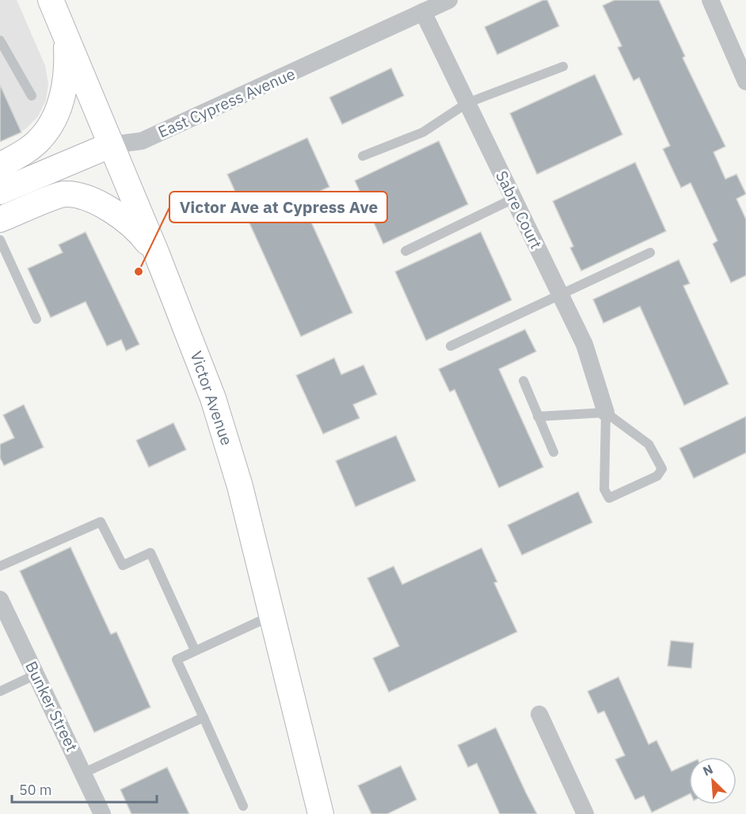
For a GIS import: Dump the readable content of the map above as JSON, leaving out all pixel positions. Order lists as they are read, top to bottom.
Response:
{
  "streets": {
    "main road": ["East Cypress Avenue", "Victor Avenue"],
    "street": ["Sabre Court", "Bunker Street"]
  },
  "crossings": [
    ["East Cypress Avenue", "Sabre Court"],
    ["East Cypress Avenue", "Victor Avenue"]
  ],
  "places": ["Victor Ave at Cypress Ave"],
  "scale_bar": "50 m",
  "north": "top left"
}
